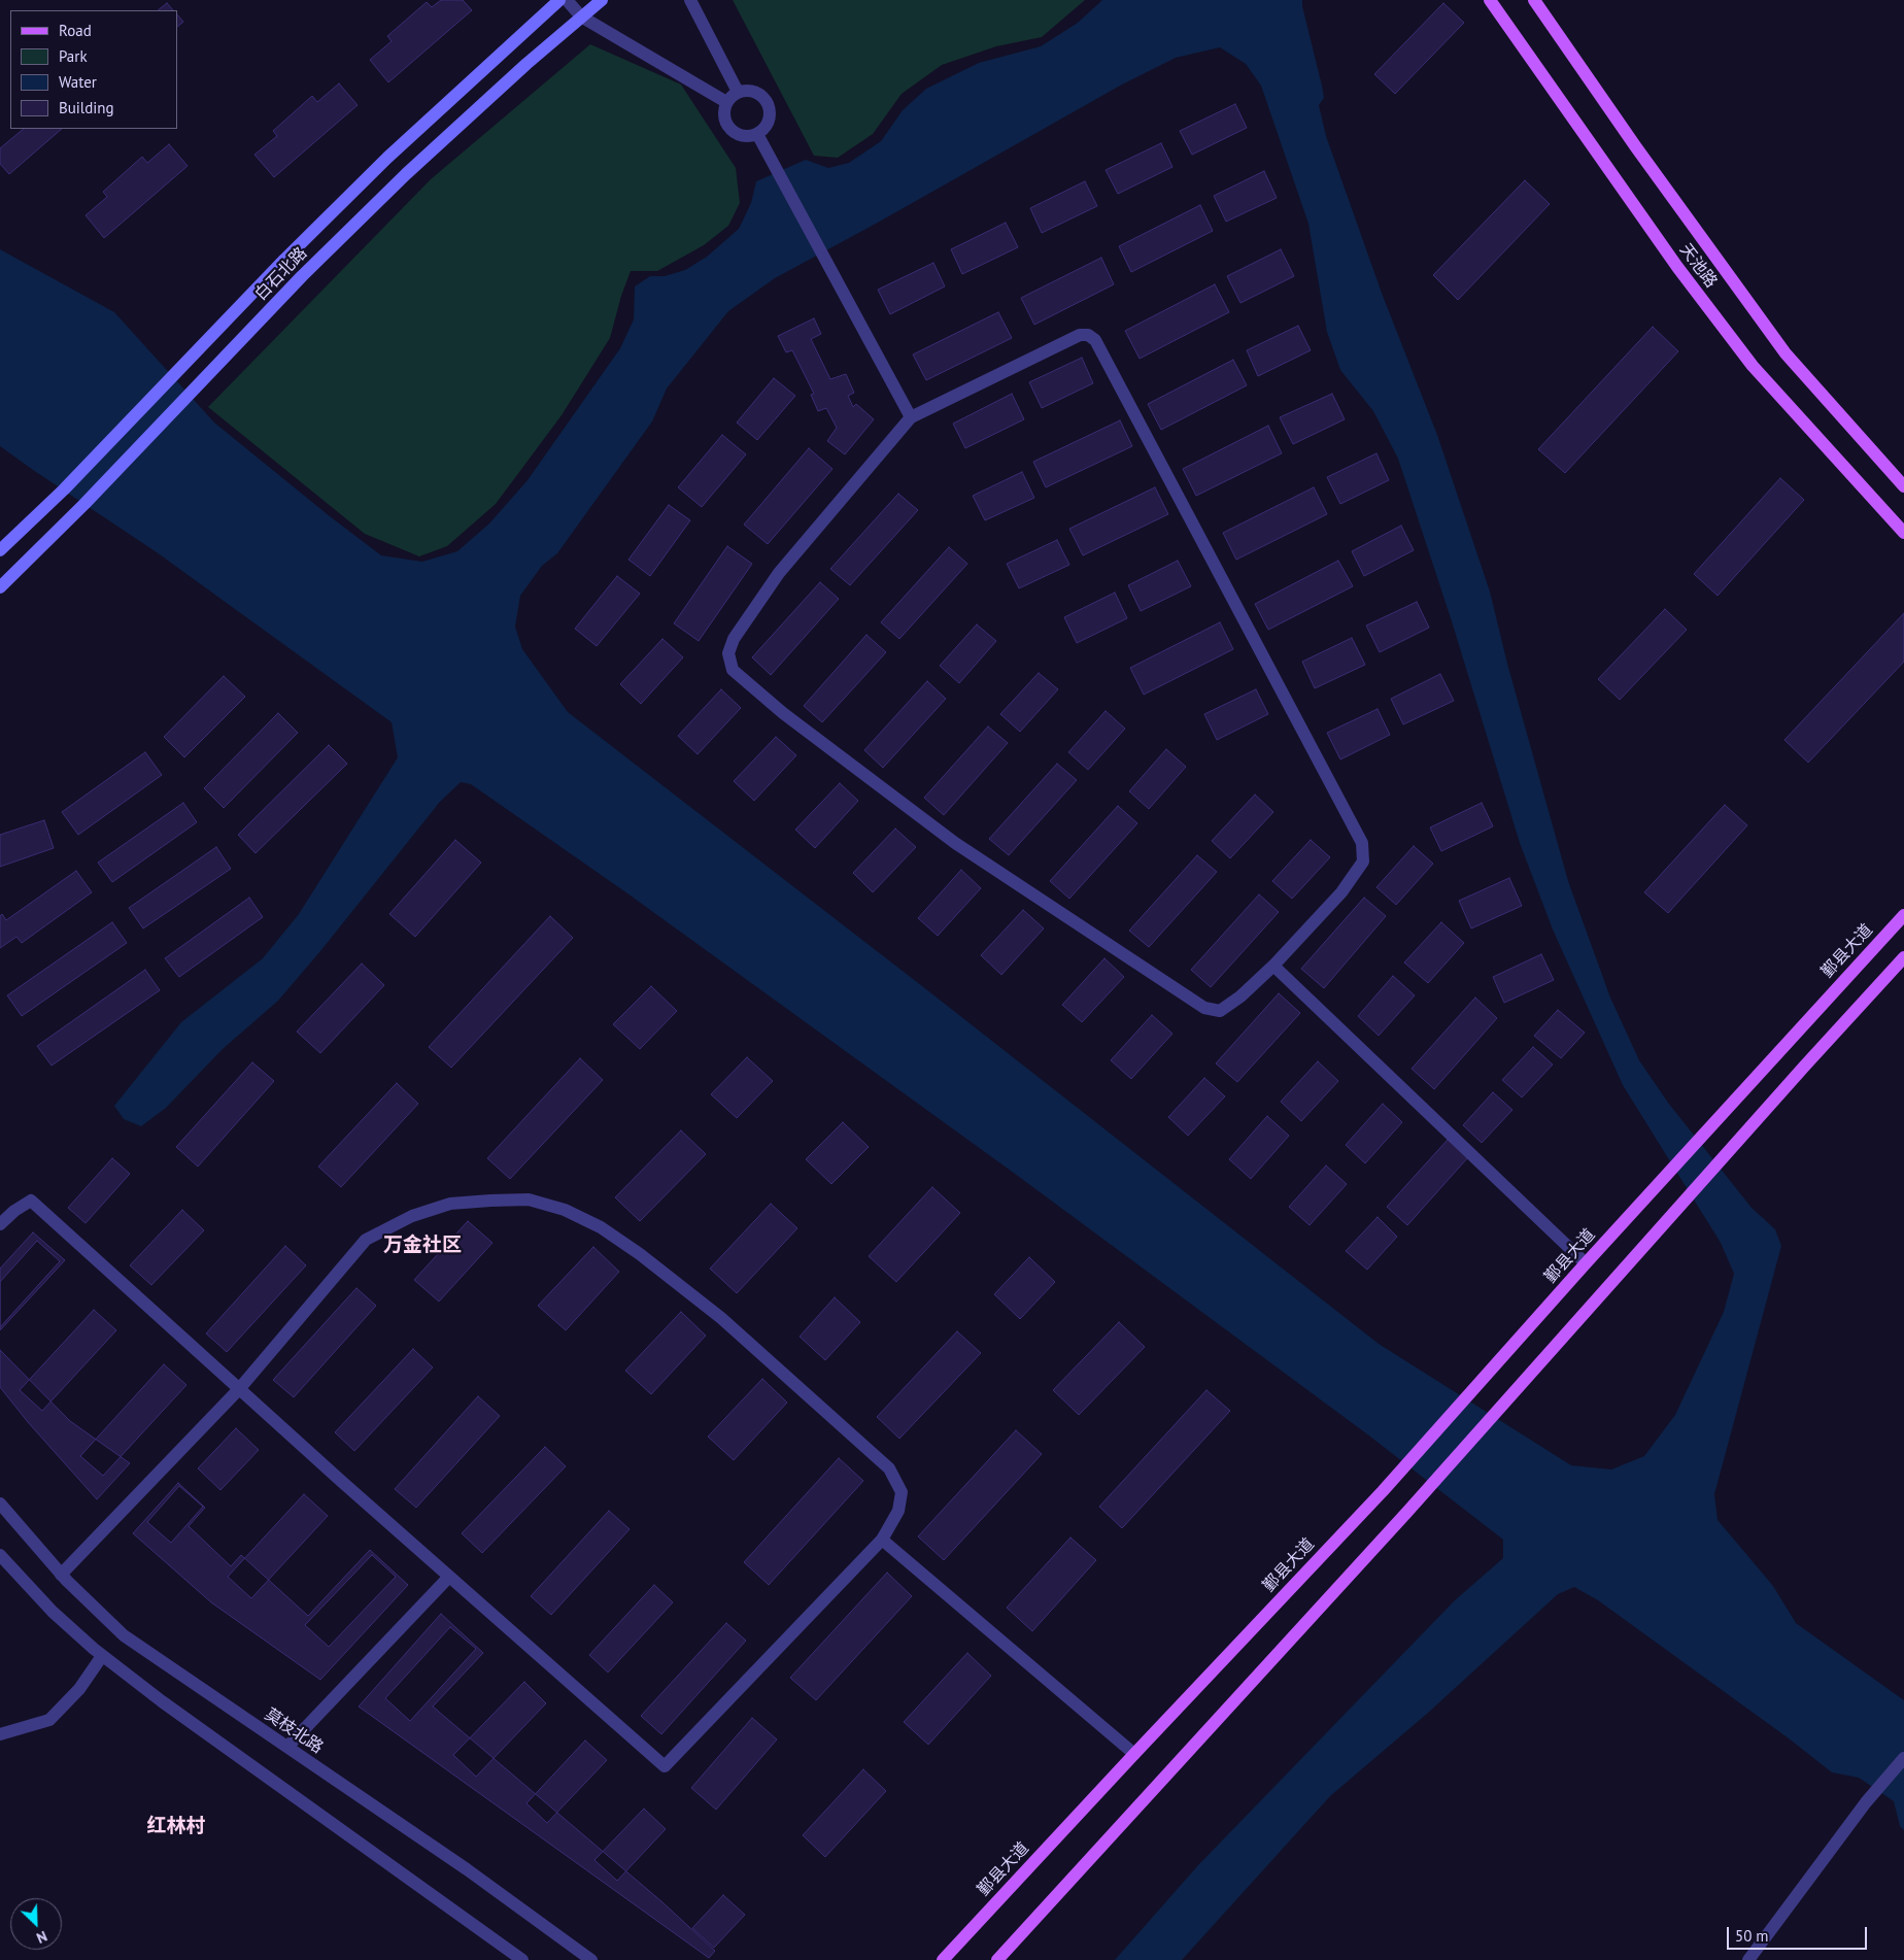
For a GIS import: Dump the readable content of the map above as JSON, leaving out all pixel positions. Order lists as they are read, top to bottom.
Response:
{
  "streets": {
    "main road": ["天池路", "白石北路", "鄞县大道"],
    "street": ["莫枝北路"]
  },
  "districts": ["万金社区", "红林村"],
  "legend": [
    "Road",
    "Park",
    "Water",
    "Building"
  ],
  "scale_bar": "50 m",
  "north": "bottom right"
}
